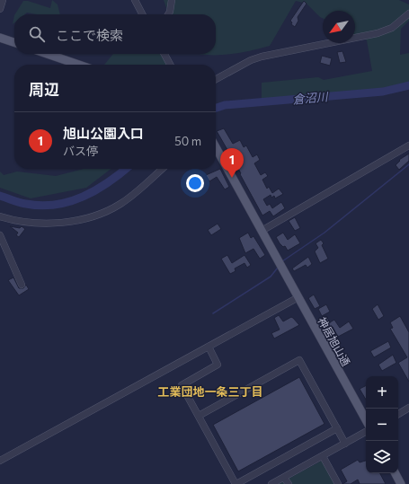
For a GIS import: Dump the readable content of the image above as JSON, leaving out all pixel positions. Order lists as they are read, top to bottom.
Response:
{
  "streets": {
    "main road": ["神居旭山通"]
  },
  "districts": ["工業団地一条三丁目"],
  "water": ["倉沼川"],
  "north": "bottom left",
  "page": {
    "search": "ここで検索",
    "heading": "周辺",
    "list": [
      {
        "mark": "1",
        "name": "旭山公園入口",
        "note": "バス停",
        "value": "50 m"
      }
    ],
    "pins": "1",
    "map_buttons": ["+", "−"]
  }
}
